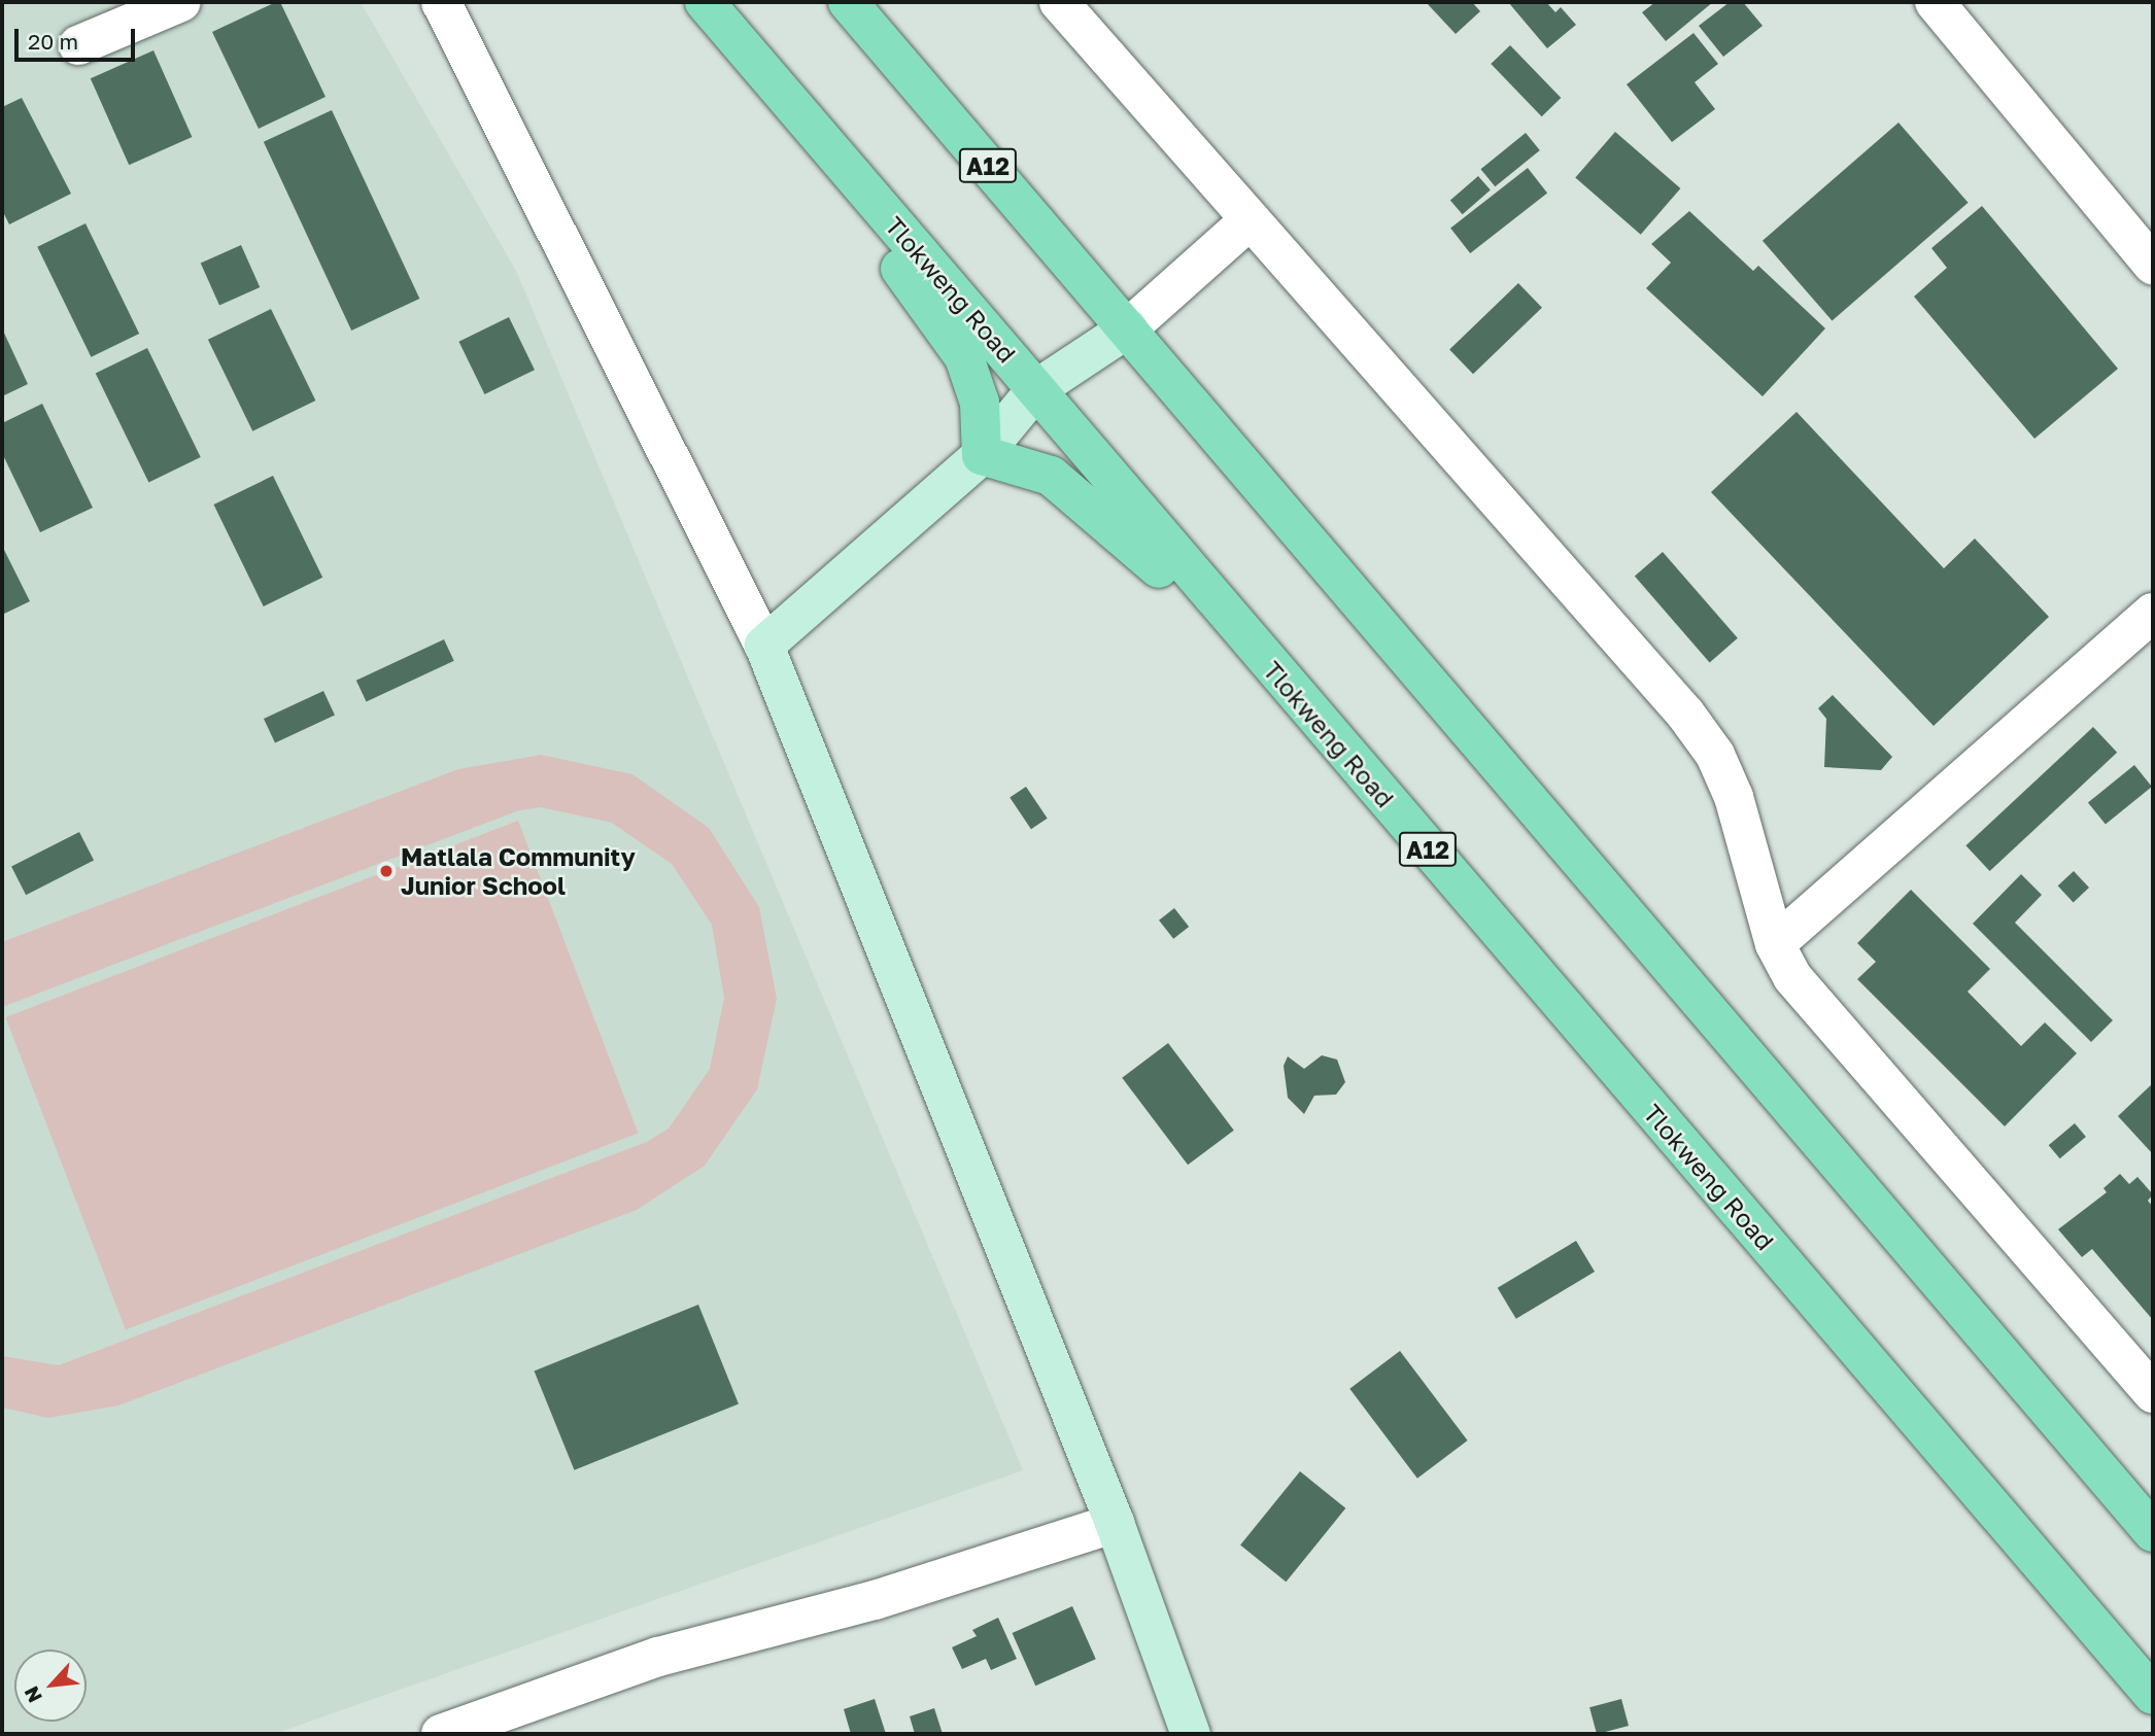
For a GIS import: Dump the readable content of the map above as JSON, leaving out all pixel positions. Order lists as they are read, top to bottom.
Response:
{
  "streets": {
    "main road": ["A12", "Tlokweng Road"]
  },
  "places": ["Matlala Community Junior School"],
  "scale_bar": "20 m",
  "north": "bottom left"
}
